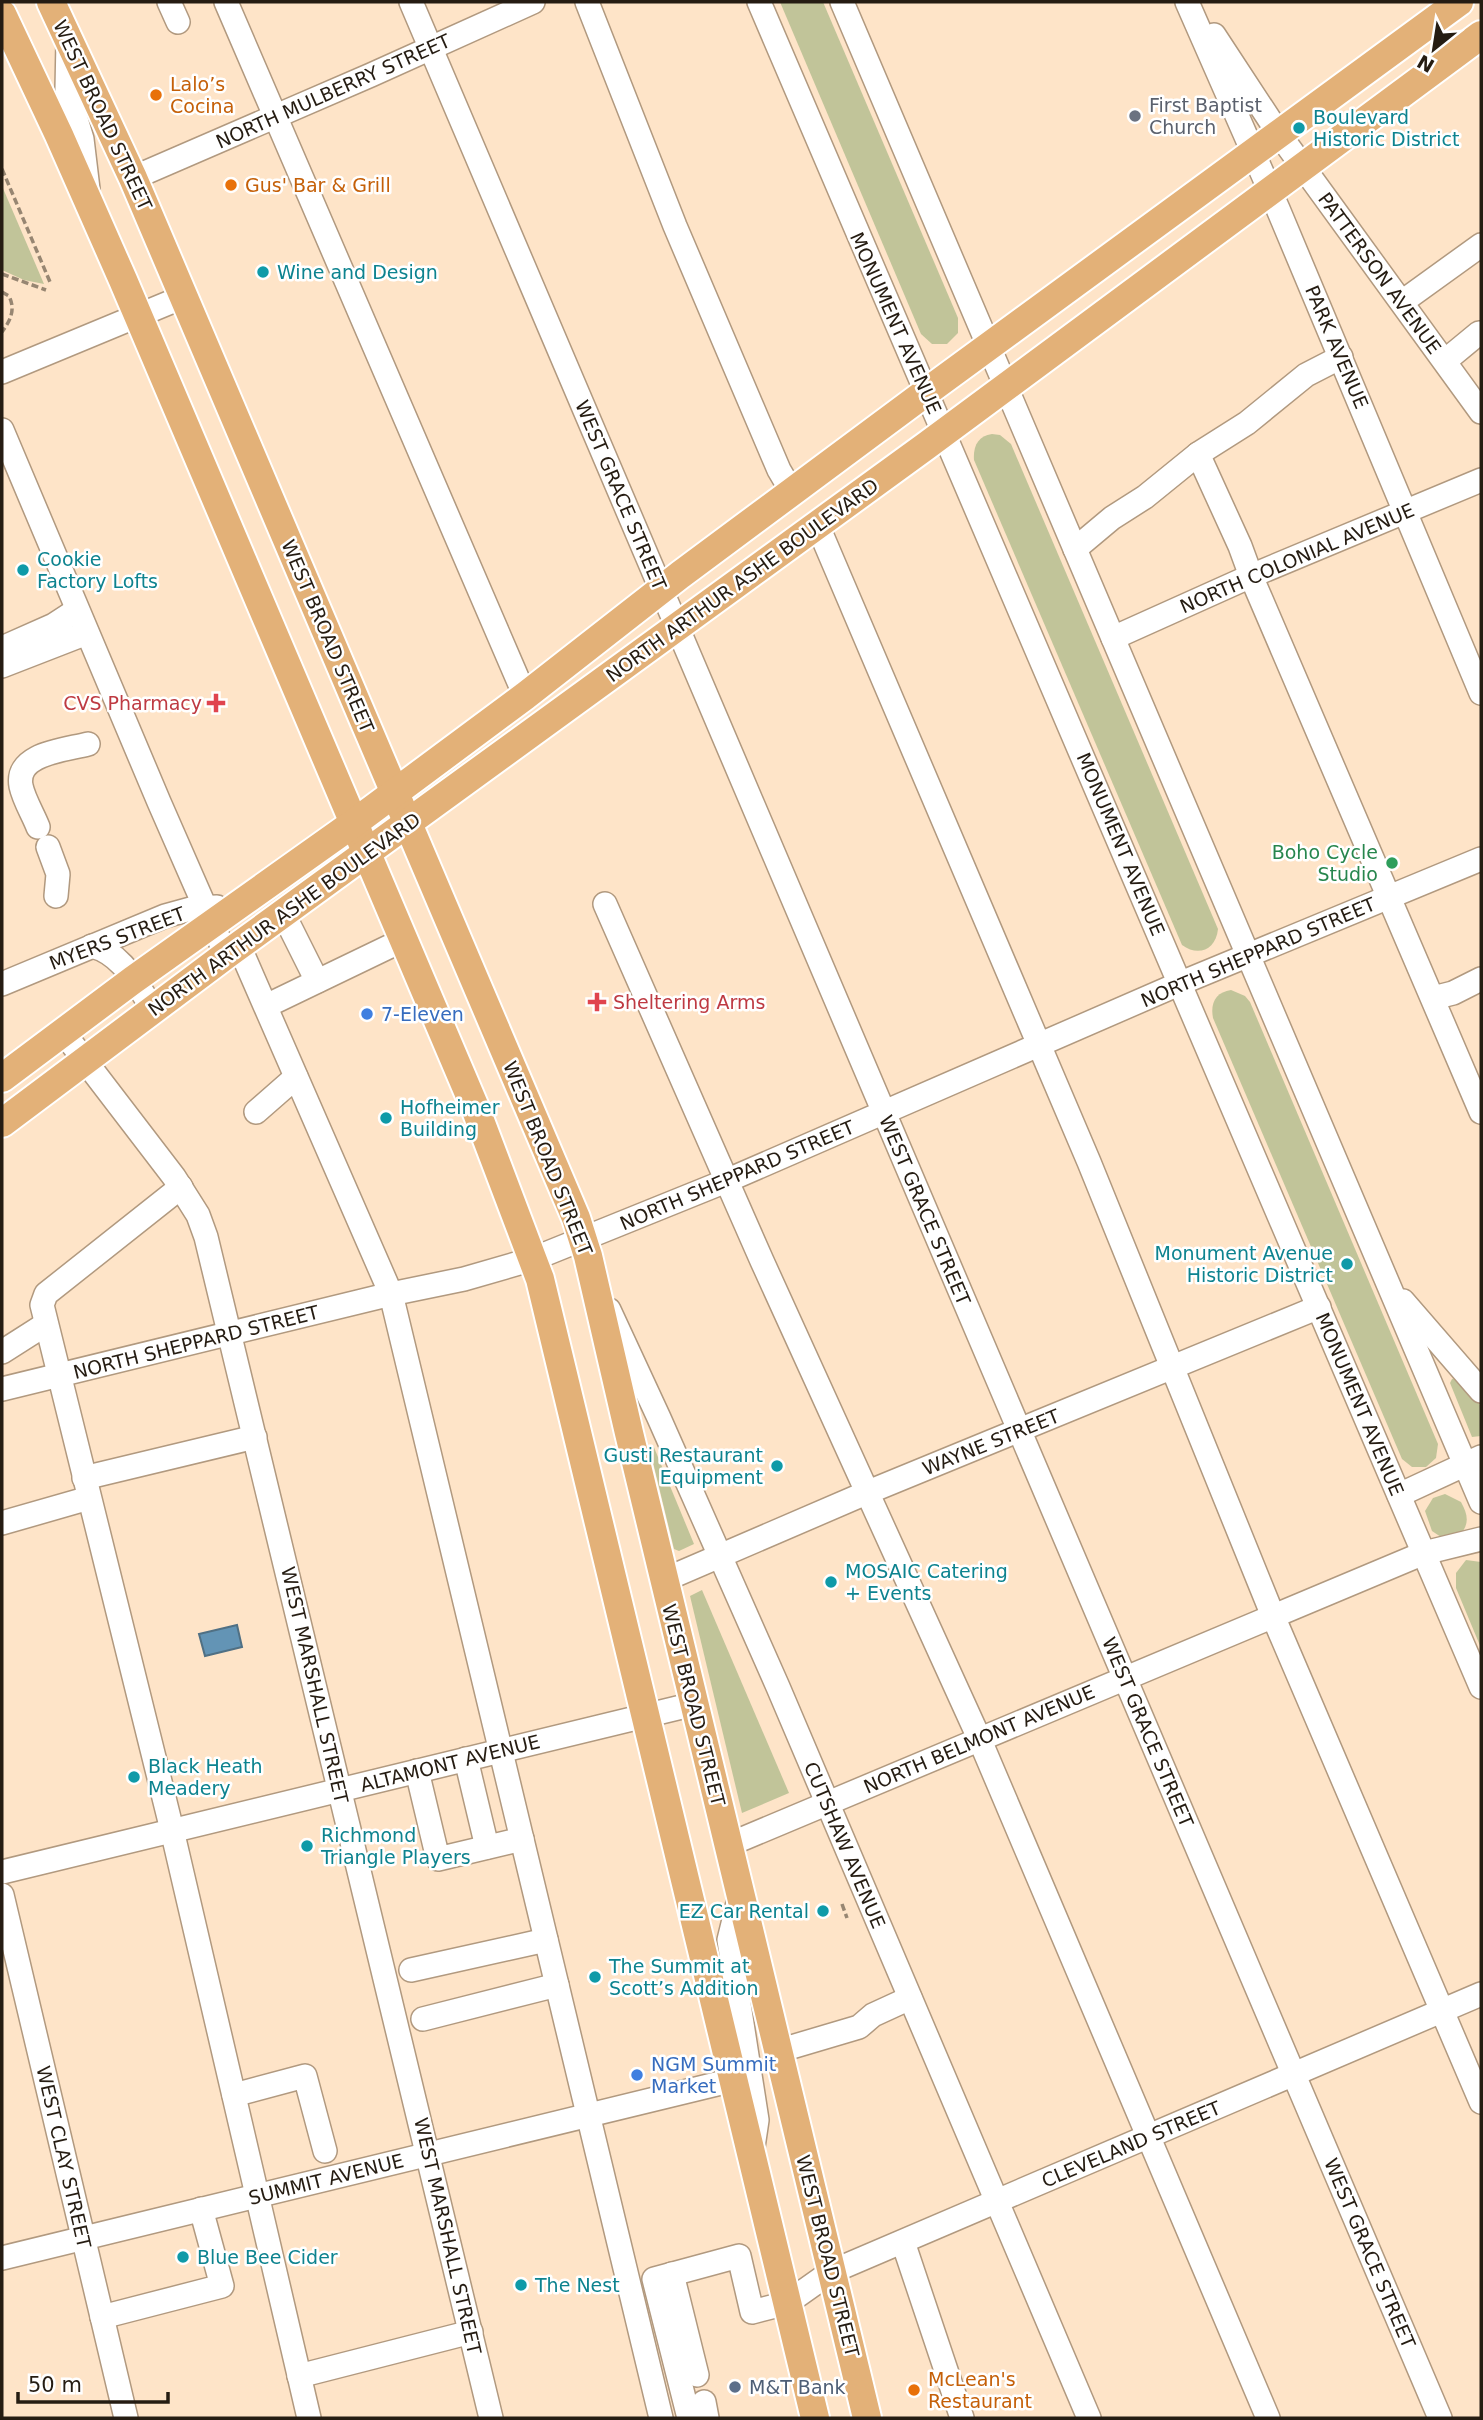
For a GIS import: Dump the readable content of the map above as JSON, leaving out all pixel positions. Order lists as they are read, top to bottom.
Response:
{
  "streets": {
    "main road": ["WEST BROAD STREET", "NORTH ARTHUR ASHE BOULEVARD"],
    "street": [
      "NORTH MULBERRY STREET",
      "PATTERSON AVENUE",
      "MONUMENT AVENUE",
      "PARK AVENUE",
      "WEST GRACE STREET",
      "NORTH COLONIAL AVENUE",
      "MYERS STREET",
      "NORTH SHEPPARD STREET",
      "WAYNE STREET",
      "WEST MARSHALL STREET",
      "NORTH BELMONT AVENUE",
      "ALTAMONT AVENUE",
      "CUTSHAW AVENUE",
      "CLEVELAND STREET",
      "WEST CLAY STREET",
      "SUMMIT AVENUE"
    ]
  },
  "crossings": [
    ["NORTH MULBERRY STREET", "WEST BROAD STREET"],
    ["NORTH MULBERRY STREET", "WEST GRACE STREET"],
    ["WEST BROAD STREET", "NORTH ARTHUR ASHE BOULEVARD"],
    ["WEST BROAD STREET", "NORTH SHEPPARD STREET"],
    ["WEST BROAD STREET", "WAYNE STREET"],
    ["WEST BROAD STREET", "NORTH BELMONT AVENUE"],
    ["WEST BROAD STREET", "ALTAMONT AVENUE"],
    ["WEST BROAD STREET", "CUTSHAW AVENUE"],
    ["WEST BROAD STREET", "CLEVELAND STREET"],
    ["PATTERSON AVENUE", "PARK AVENUE"],
    ["PATTERSON AVENUE", "NORTH ARTHUR ASHE BOULEVARD"],
    ["MONUMENT AVENUE", "NORTH ARTHUR ASHE BOULEVARD"],
    ["MONUMENT AVENUE", "NORTH SHEPPARD STREET"],
    ["MONUMENT AVENUE", "WAYNE STREET"],
    ["MONUMENT AVENUE", "NORTH BELMONT AVENUE"],
    ["PARK AVENUE", "NORTH COLONIAL AVENUE"],
    ["PARK AVENUE", "NORTH ARTHUR ASHE BOULEVARD"],
    ["WEST GRACE STREET", "NORTH ARTHUR ASHE BOULEVARD"],
    ["WEST GRACE STREET", "NORTH SHEPPARD STREET"],
    ["WEST GRACE STREET", "WAYNE STREET"],
    ["WEST GRACE STREET", "NORTH BELMONT AVENUE"],
    ["WEST GRACE STREET", "CLEVELAND STREET"],
    ["NORTH ARTHUR ASHE BOULEVARD", "MYERS STREET"],
    ["NORTH ARTHUR ASHE BOULEVARD", "WEST MARSHALL STREET"],
    ["NORTH SHEPPARD STREET", "WEST MARSHALL STREET"],
    ["WAYNE STREET", "CUTSHAW AVENUE"],
    ["WEST MARSHALL STREET", "ALTAMONT AVENUE"],
    ["WEST MARSHALL STREET", "SUMMIT AVENUE"],
    ["NORTH BELMONT AVENUE", "CUTSHAW AVENUE"],
    ["CUTSHAW AVENUE", "CLEVELAND STREET"],
    ["WEST CLAY STREET", "SUMMIT AVENUE"]
  ],
  "places": {
    "other": [
      "Lalo’s Cocina",
      "First Baptist Church",
      "Boulevard Historic District",
      "Gus' Bar & Grill",
      "Wine and Design",
      "Cookie Factory Lofts",
      "Boho Cycle Studio",
      "7-Eleven",
      "Hofheimer Building",
      "Monument Avenue Historic District",
      "Gusti Restaurant Equipment",
      "MOSAIC Catering + Events",
      "Black Heath Meadery",
      "Richmond Triangle Players",
      "EZ Car Rental",
      "The Summit at Scott’s Addition",
      "NGM Summit Market",
      "Blue Bee Cider",
      "The Nest",
      "M&T Bank",
      "McLean's Restaurant"
    ],
    "health": ["CVS Pharmacy", "Sheltering Arms"]
  },
  "scale_bar": "50 m",
  "north": "bottom left"
}
